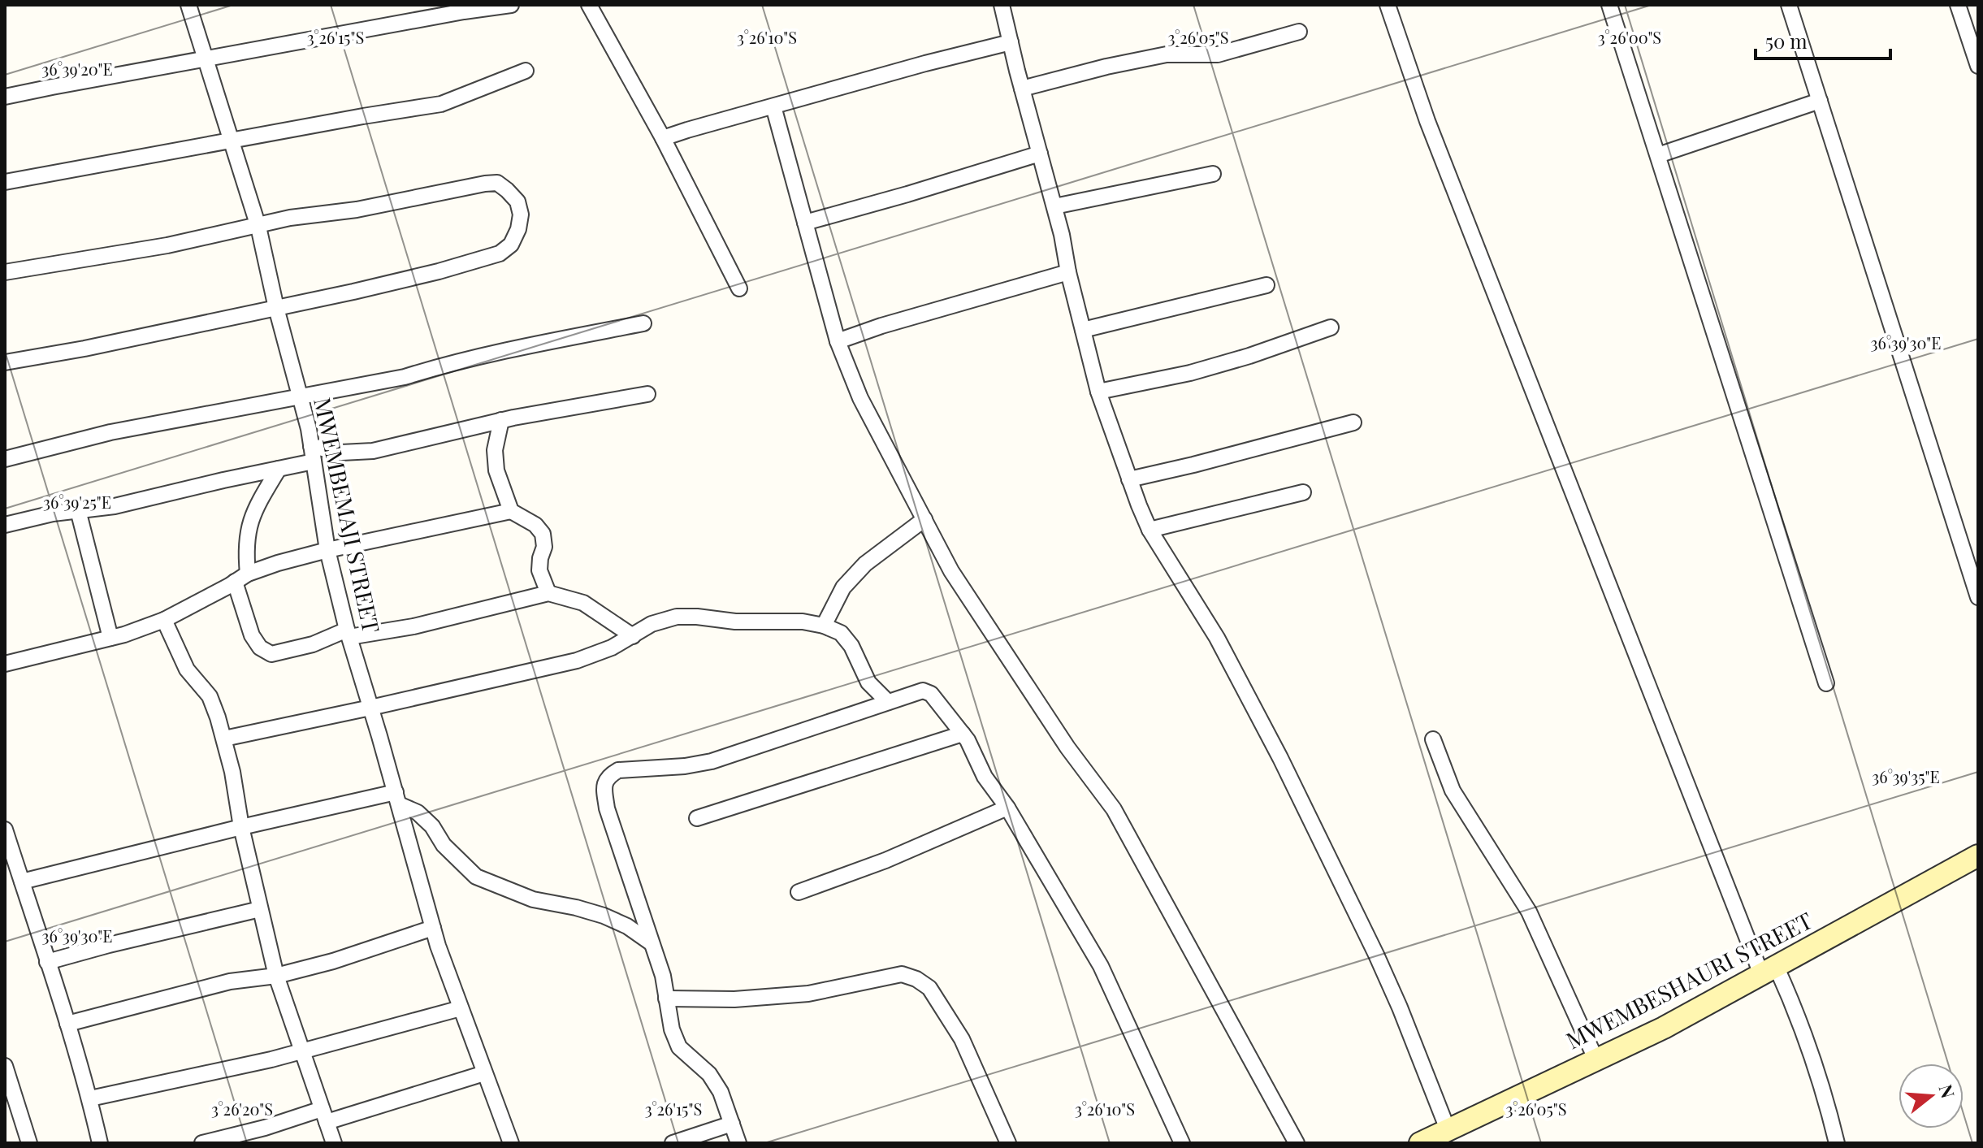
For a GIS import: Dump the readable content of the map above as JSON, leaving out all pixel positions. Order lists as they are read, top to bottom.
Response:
{
  "streets": {
    "street": ["MWEMBEMAJI STREET", "MWEMBESHAURI STREET"]
  },
  "scale_bar": "50 m",
  "north": "right",
  "coordinates": [
    "3°26'15\"S",
    "3°26'10\"S",
    "3°26'05\"S",
    "3°26'00\"S",
    "36°39'20\"E",
    "36°39'30\"E",
    "36°39'25\"E",
    "36°39'35\"E",
    "3°26'20\"S"
  ]
}
